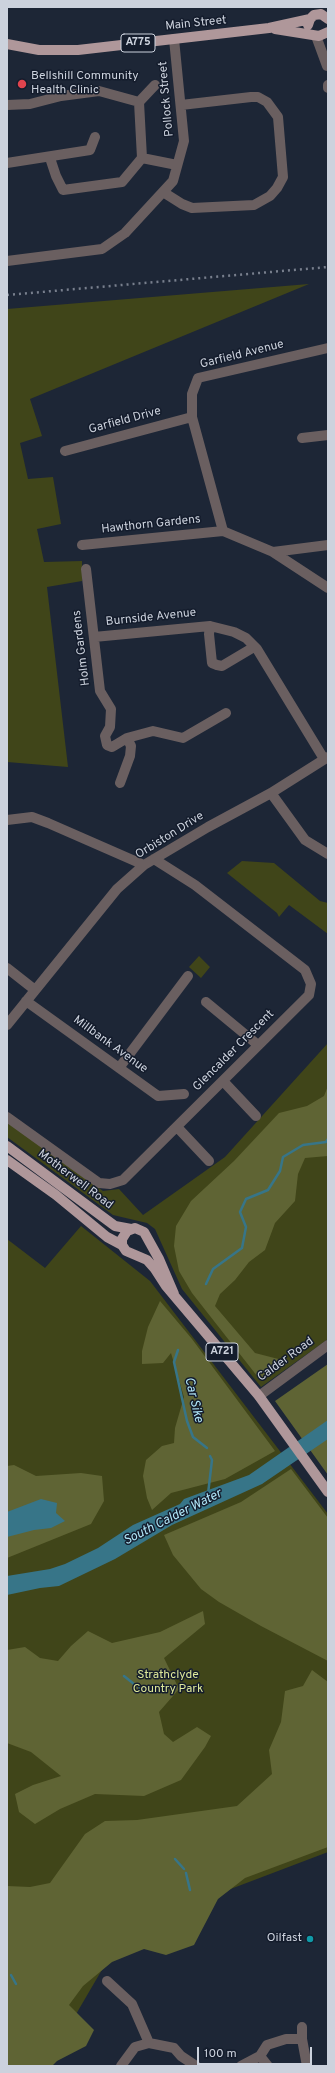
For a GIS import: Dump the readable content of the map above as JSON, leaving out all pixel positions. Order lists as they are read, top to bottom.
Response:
{
  "streets": {
    "main road": [
      "Main Street",
      "A775",
      "Motherwell Road",
      "A721"
    ],
    "street": [
      "Pollock Street",
      "Garfield Avenue",
      "Garfield Drive",
      "Hawthorn Gardens",
      "Burnside Avenue",
      "Holm Gardens",
      "Orbiston Drive",
      "Millbank Avenue",
      "Glencalder Crescent",
      "Calder Road"
    ]
  },
  "crossings": [
    ["Main Street", "Pollock Street"],
    ["Garfield Avenue", "Garfield Drive"],
    ["Garfield Avenue", "Hawthorn Gardens"],
    ["Burnside Avenue", "Holm Gardens"],
    ["Burnside Avenue", "Orbiston Drive"],
    ["Orbiston Drive", "Millbank Avenue"],
    ["Orbiston Drive", "Glencalder Crescent"],
    ["Motherwell Road", "A721"],
    ["A721", "Calder Road"]
  ],
  "water": ["Car Sike", "South Calder Water"],
  "parks": ["Strathclyde Country Park"],
  "places": ["Bellshill Community Health Clinic", "Oilfast"],
  "scale_bar": "100 m"
}
